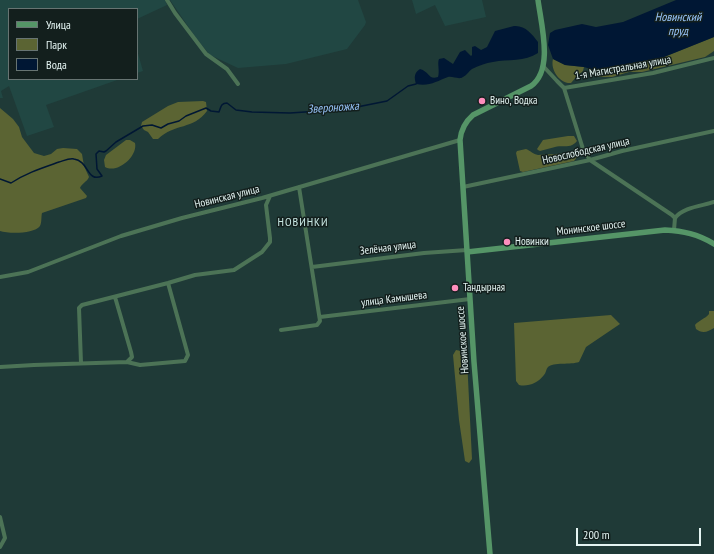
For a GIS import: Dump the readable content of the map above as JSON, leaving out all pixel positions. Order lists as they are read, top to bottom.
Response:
{
  "streets": {
    "main road": ["Монинское шоссе", "Новинское шоссе"],
    "street": [
      "1-я Магистральная улица",
      "Новослободская улица",
      "Новинская улица",
      "Зелёная улица",
      "улица Камышева"
    ]
  },
  "crossings": [
    ["1-я Магистральная улица", "Новинское шоссе"],
    ["Новослободская улица", "Новинское шоссе"],
    ["Новинская улица", "Новинское шоссе"],
    ["Монинское шоссе", "Зелёная улица"],
    ["Монинское шоссе", "Новинское шоссе"],
    ["Зелёная улица", "Новинское шоссе"],
    ["улица Камышева", "Новинское шоссе"]
  ],
  "districts": ["НОВИНКИ"],
  "water": ["Новинский пруд", "Звероножка"],
  "places": ["Вино, Водка", "Новинки", "Тандырная"],
  "legend": ["Улица", "Парк", "Вода"],
  "scale_bar": "200 m"
}
